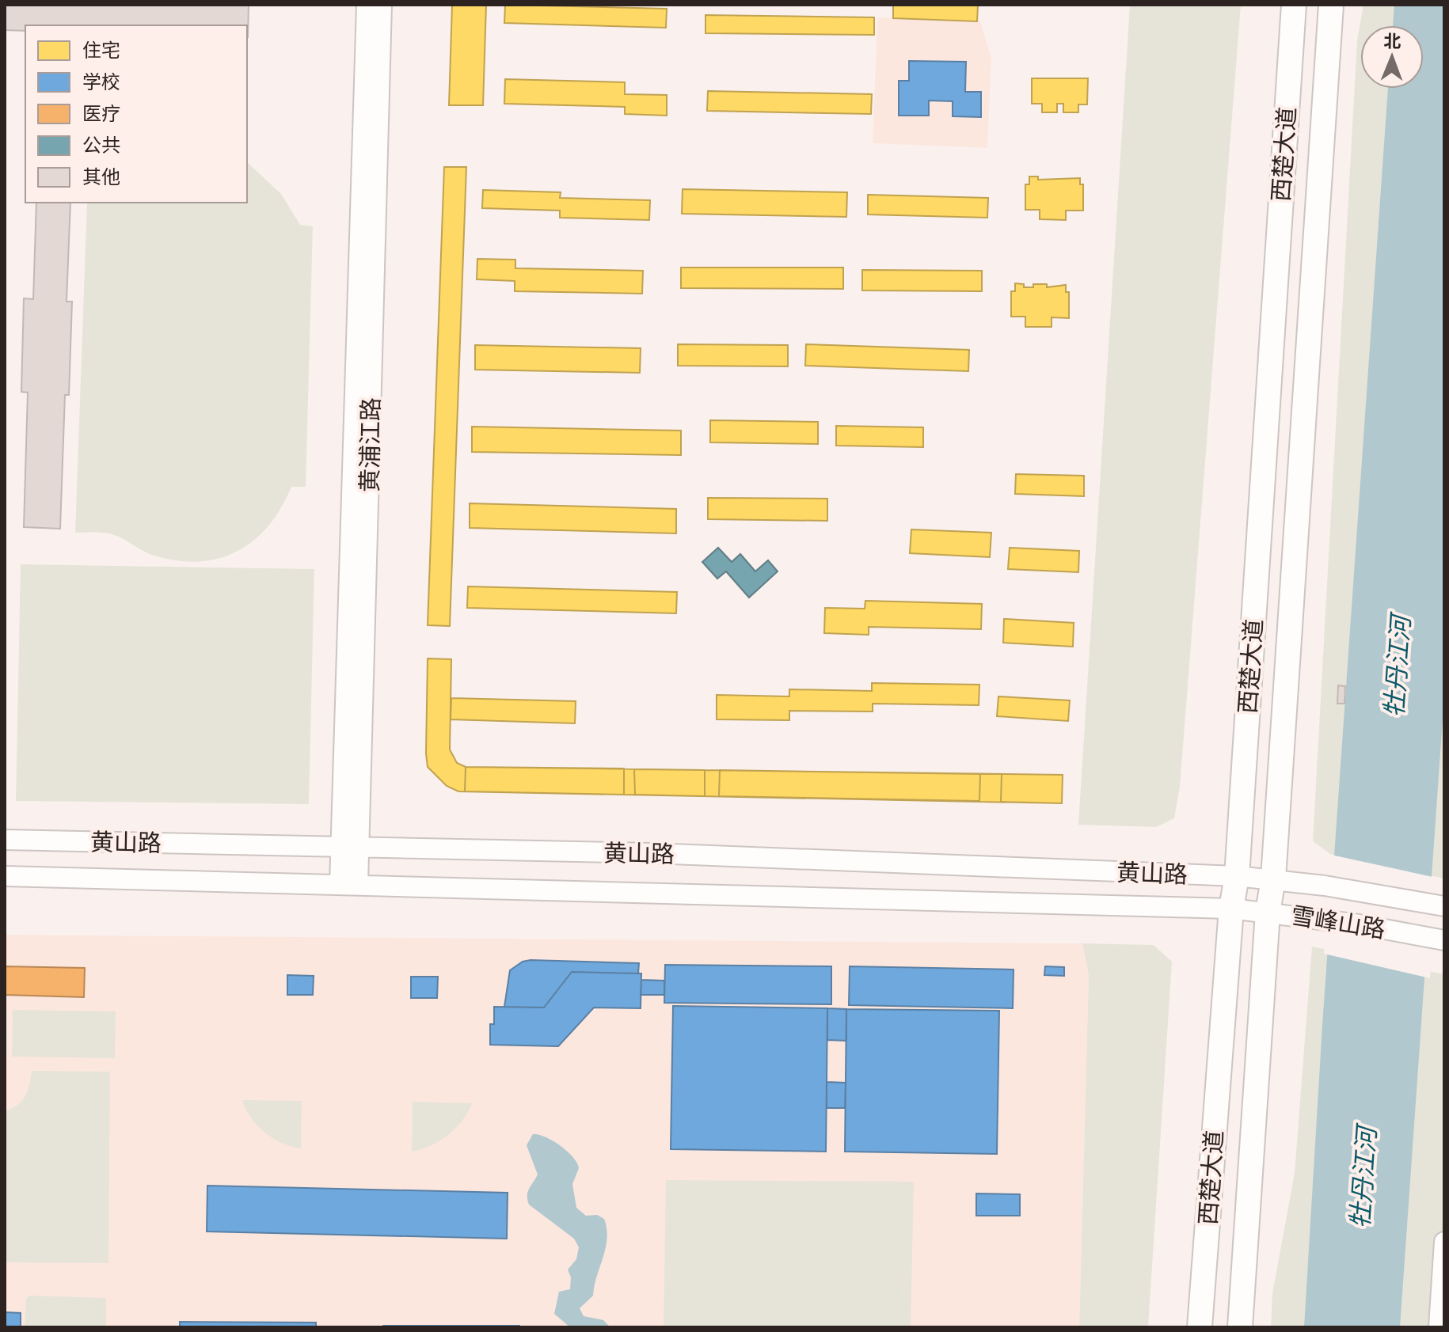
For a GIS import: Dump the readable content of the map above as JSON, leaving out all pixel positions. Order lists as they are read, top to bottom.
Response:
{
  "streets": {
    "highway": ["西楚大道"],
    "main road": ["黄浦江路", "黄山路", "雪峰山路"]
  },
  "crossings": [
    ["西楚大道", "黄山路"],
    ["西楚大道", "雪峰山路"],
    ["黄浦江路", "黄山路"],
    ["黄山路", "雪峰山路"]
  ],
  "water": ["牡丹江河"],
  "legend": [
    "住宅",
    "学校",
    "医疗",
    "公共",
    "其他"
  ],
  "north": "top"
}
